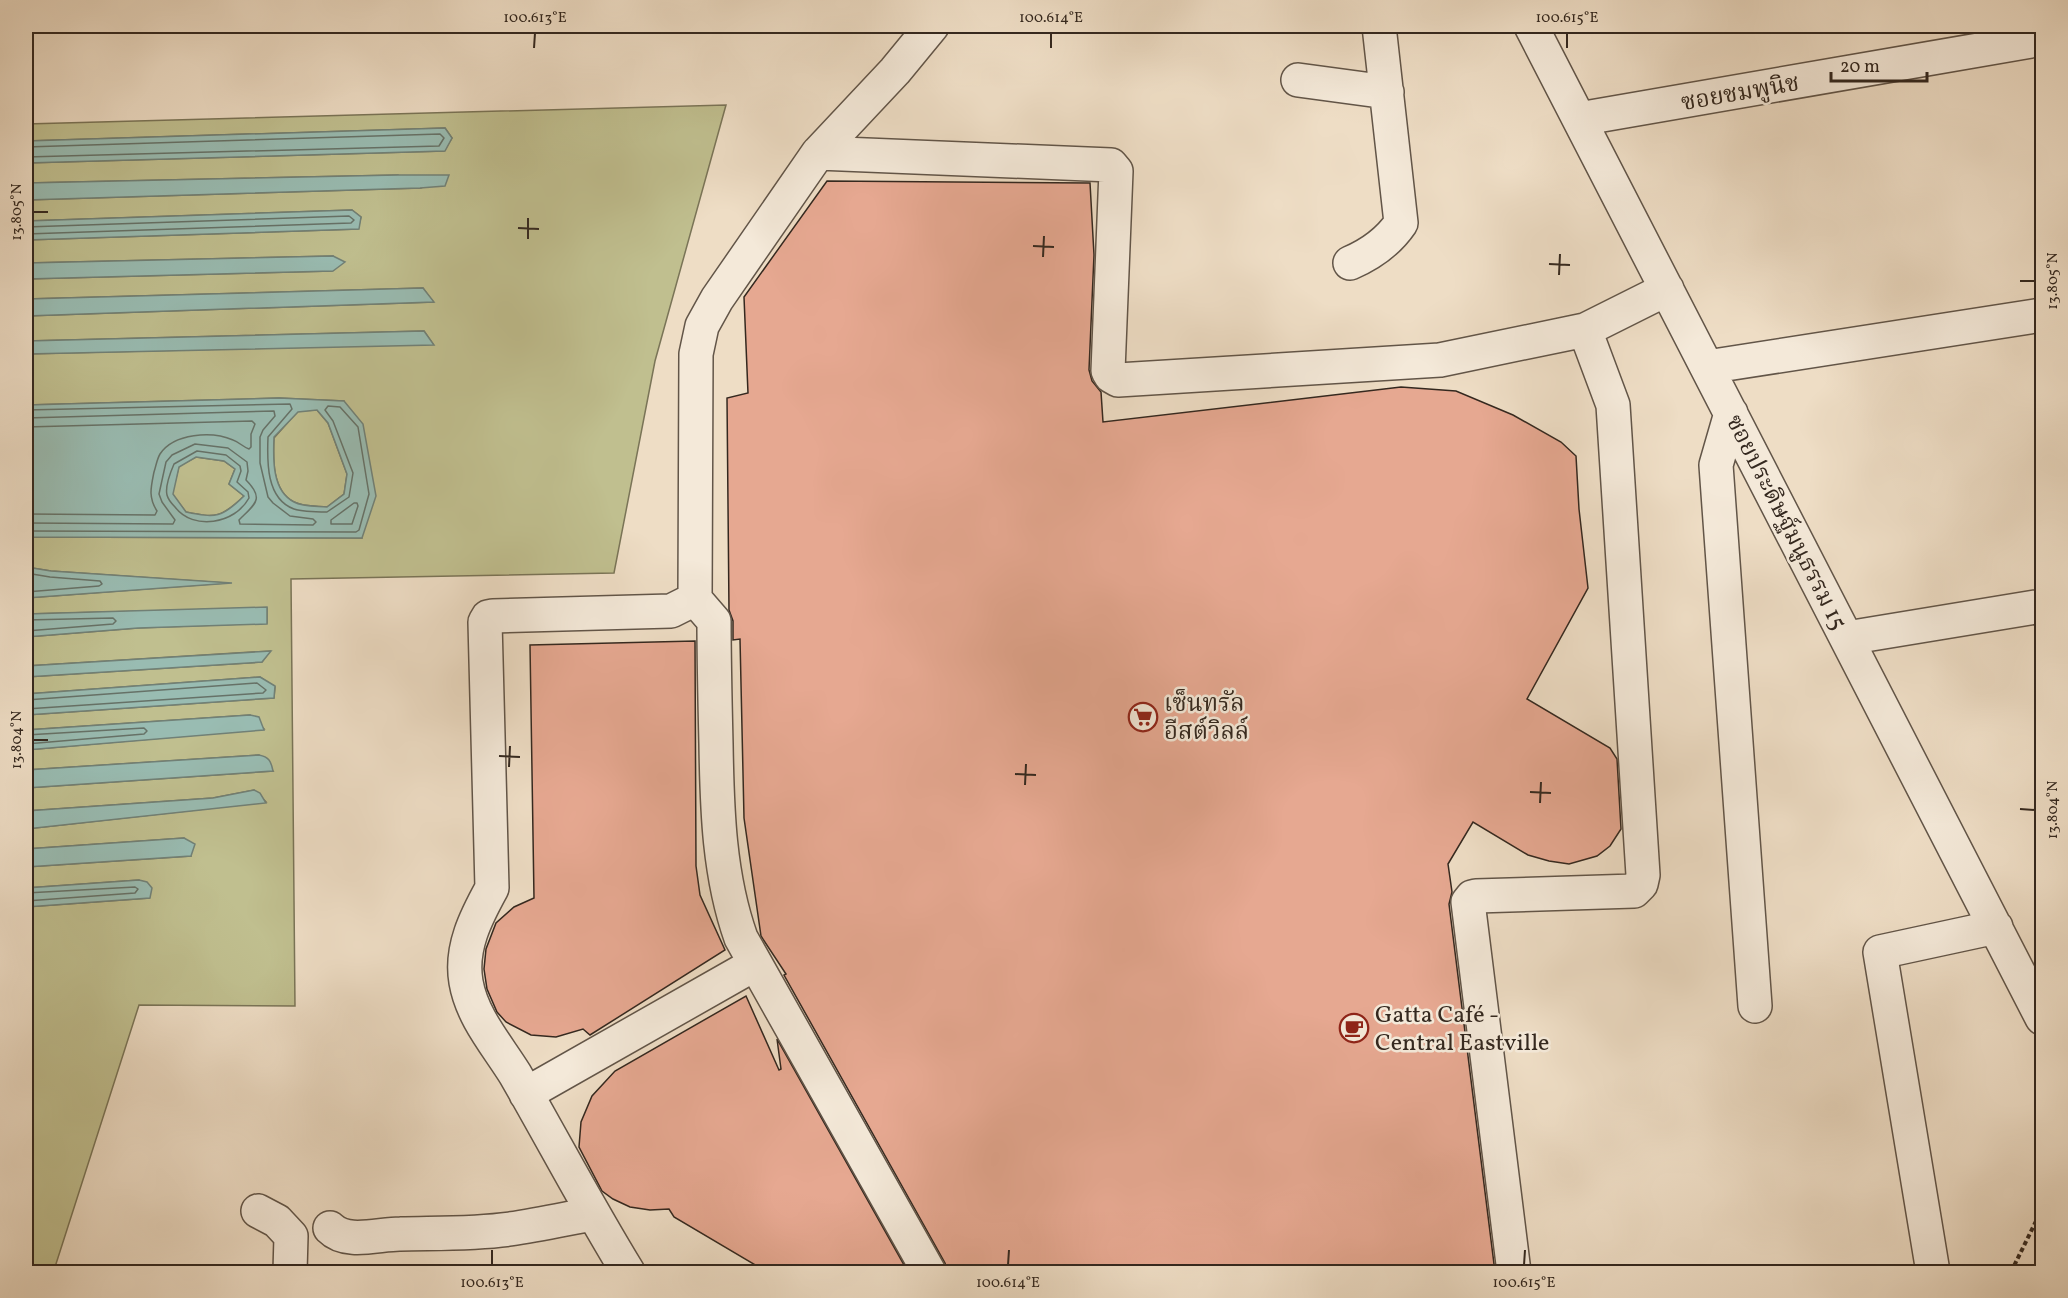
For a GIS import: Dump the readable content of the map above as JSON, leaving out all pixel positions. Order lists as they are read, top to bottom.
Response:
{
  "streets": {
    "street": ["ซอยชมพูนิช", "ซอยประดิษฐ์มนูธรรม 15"]
  },
  "crossings": [
    ["ซอยชมพูนิช", "ซอยประดิษฐ์มนูธรรม 15"]
  ],
  "places": {
    "supermarket": ["เซ็นทรัล อีสต์วิลล์"],
    "cafe": ["Gatta Café - Central Eastville"]
  },
  "scale_bar": "20 m",
  "coordinates": [
    "100.613°E",
    "100.614°E",
    "100.615°E",
    "13.805°N",
    "13.804°N"
  ]
}
